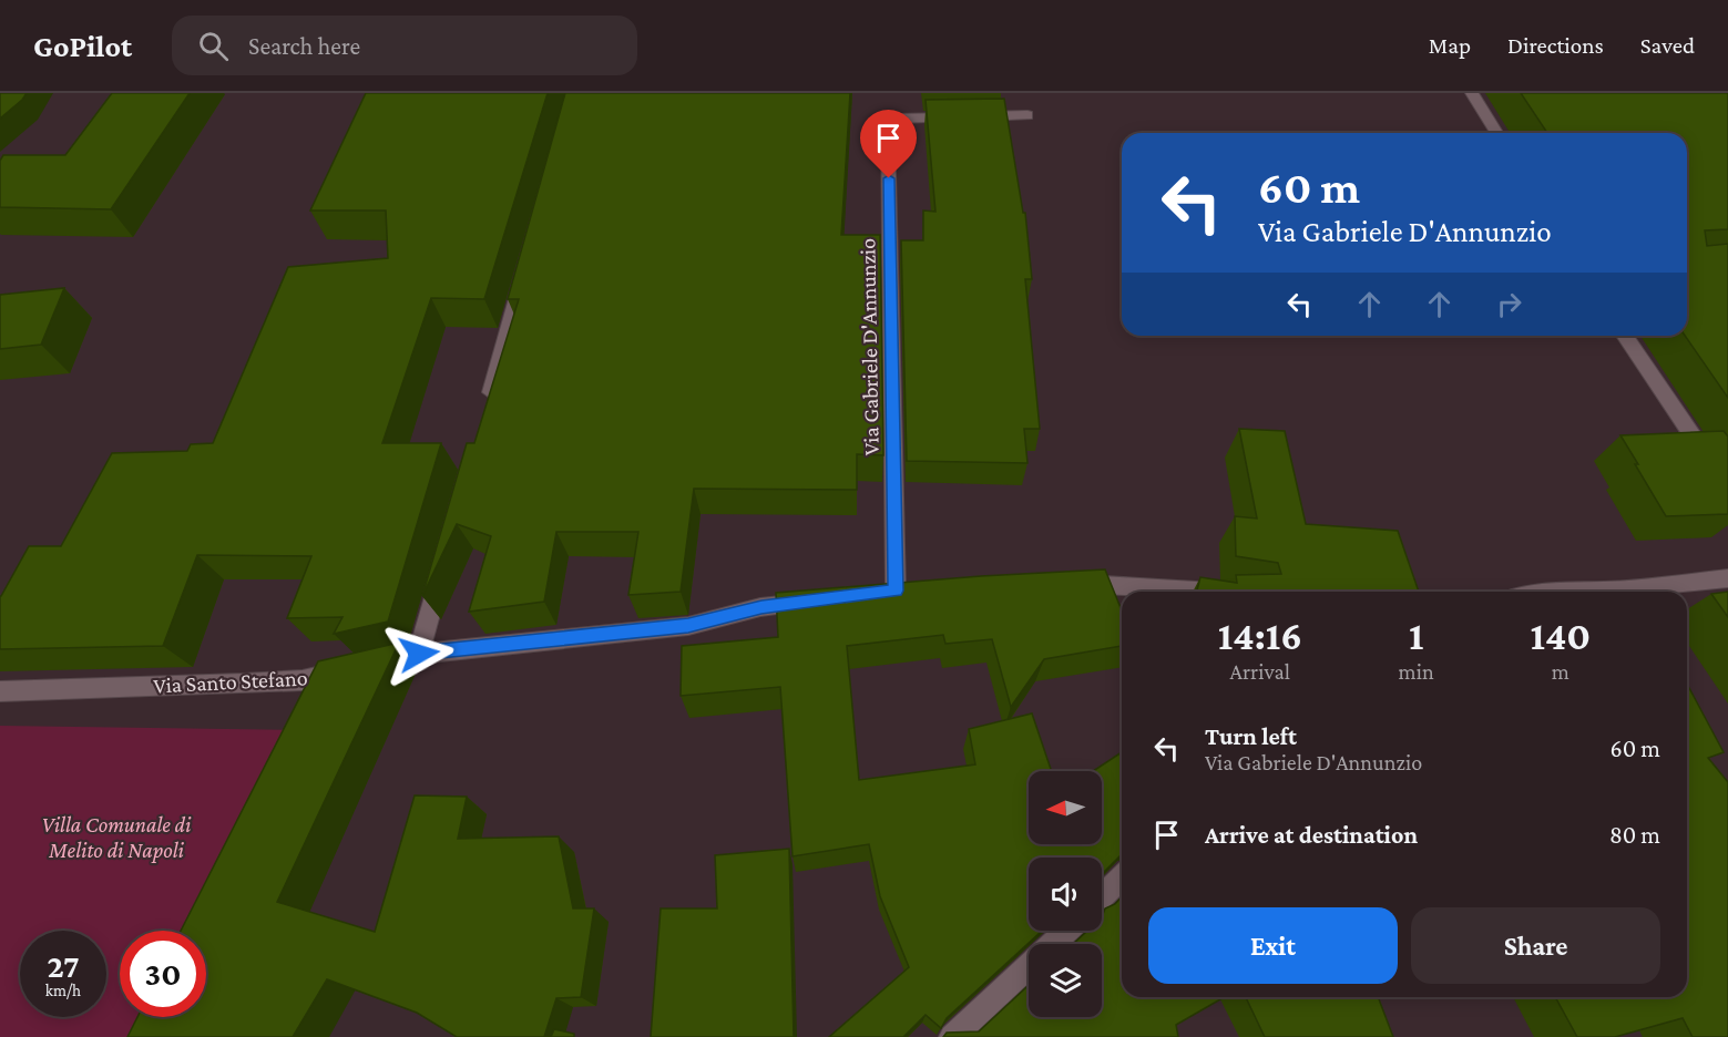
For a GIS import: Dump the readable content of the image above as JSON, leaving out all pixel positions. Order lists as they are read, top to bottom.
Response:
{
  "streets": {
    "street": ["Via Gabriele D'Annunzio", "Via Santo Stefano"]
  },
  "parks": ["Villa Comunale di Melito di Napoli"],
  "north": "left",
  "page": {
    "header": "GoPilot",
    "search": "Search here",
    "nav": ["Map", "Directions", "Saved"],
    "turn": ["60 m", "Via Gabriele D'Annunzio"],
    "eta": [
      "14:16",
      "Arrival",
      "1",
      "min",
      "140",
      "m"
    ],
    "list": [
      {
        "name": "Turn left",
        "note": "Via Gabriele D'Annunzio",
        "value": "60 m"
      },
      {
        "name": "Arrive at destination",
        "value": "80 m"
      }
    ],
    "buttons": ["Exit", "Share"],
    "speed": "27 km/h",
    "limit": "30"
  }
}
